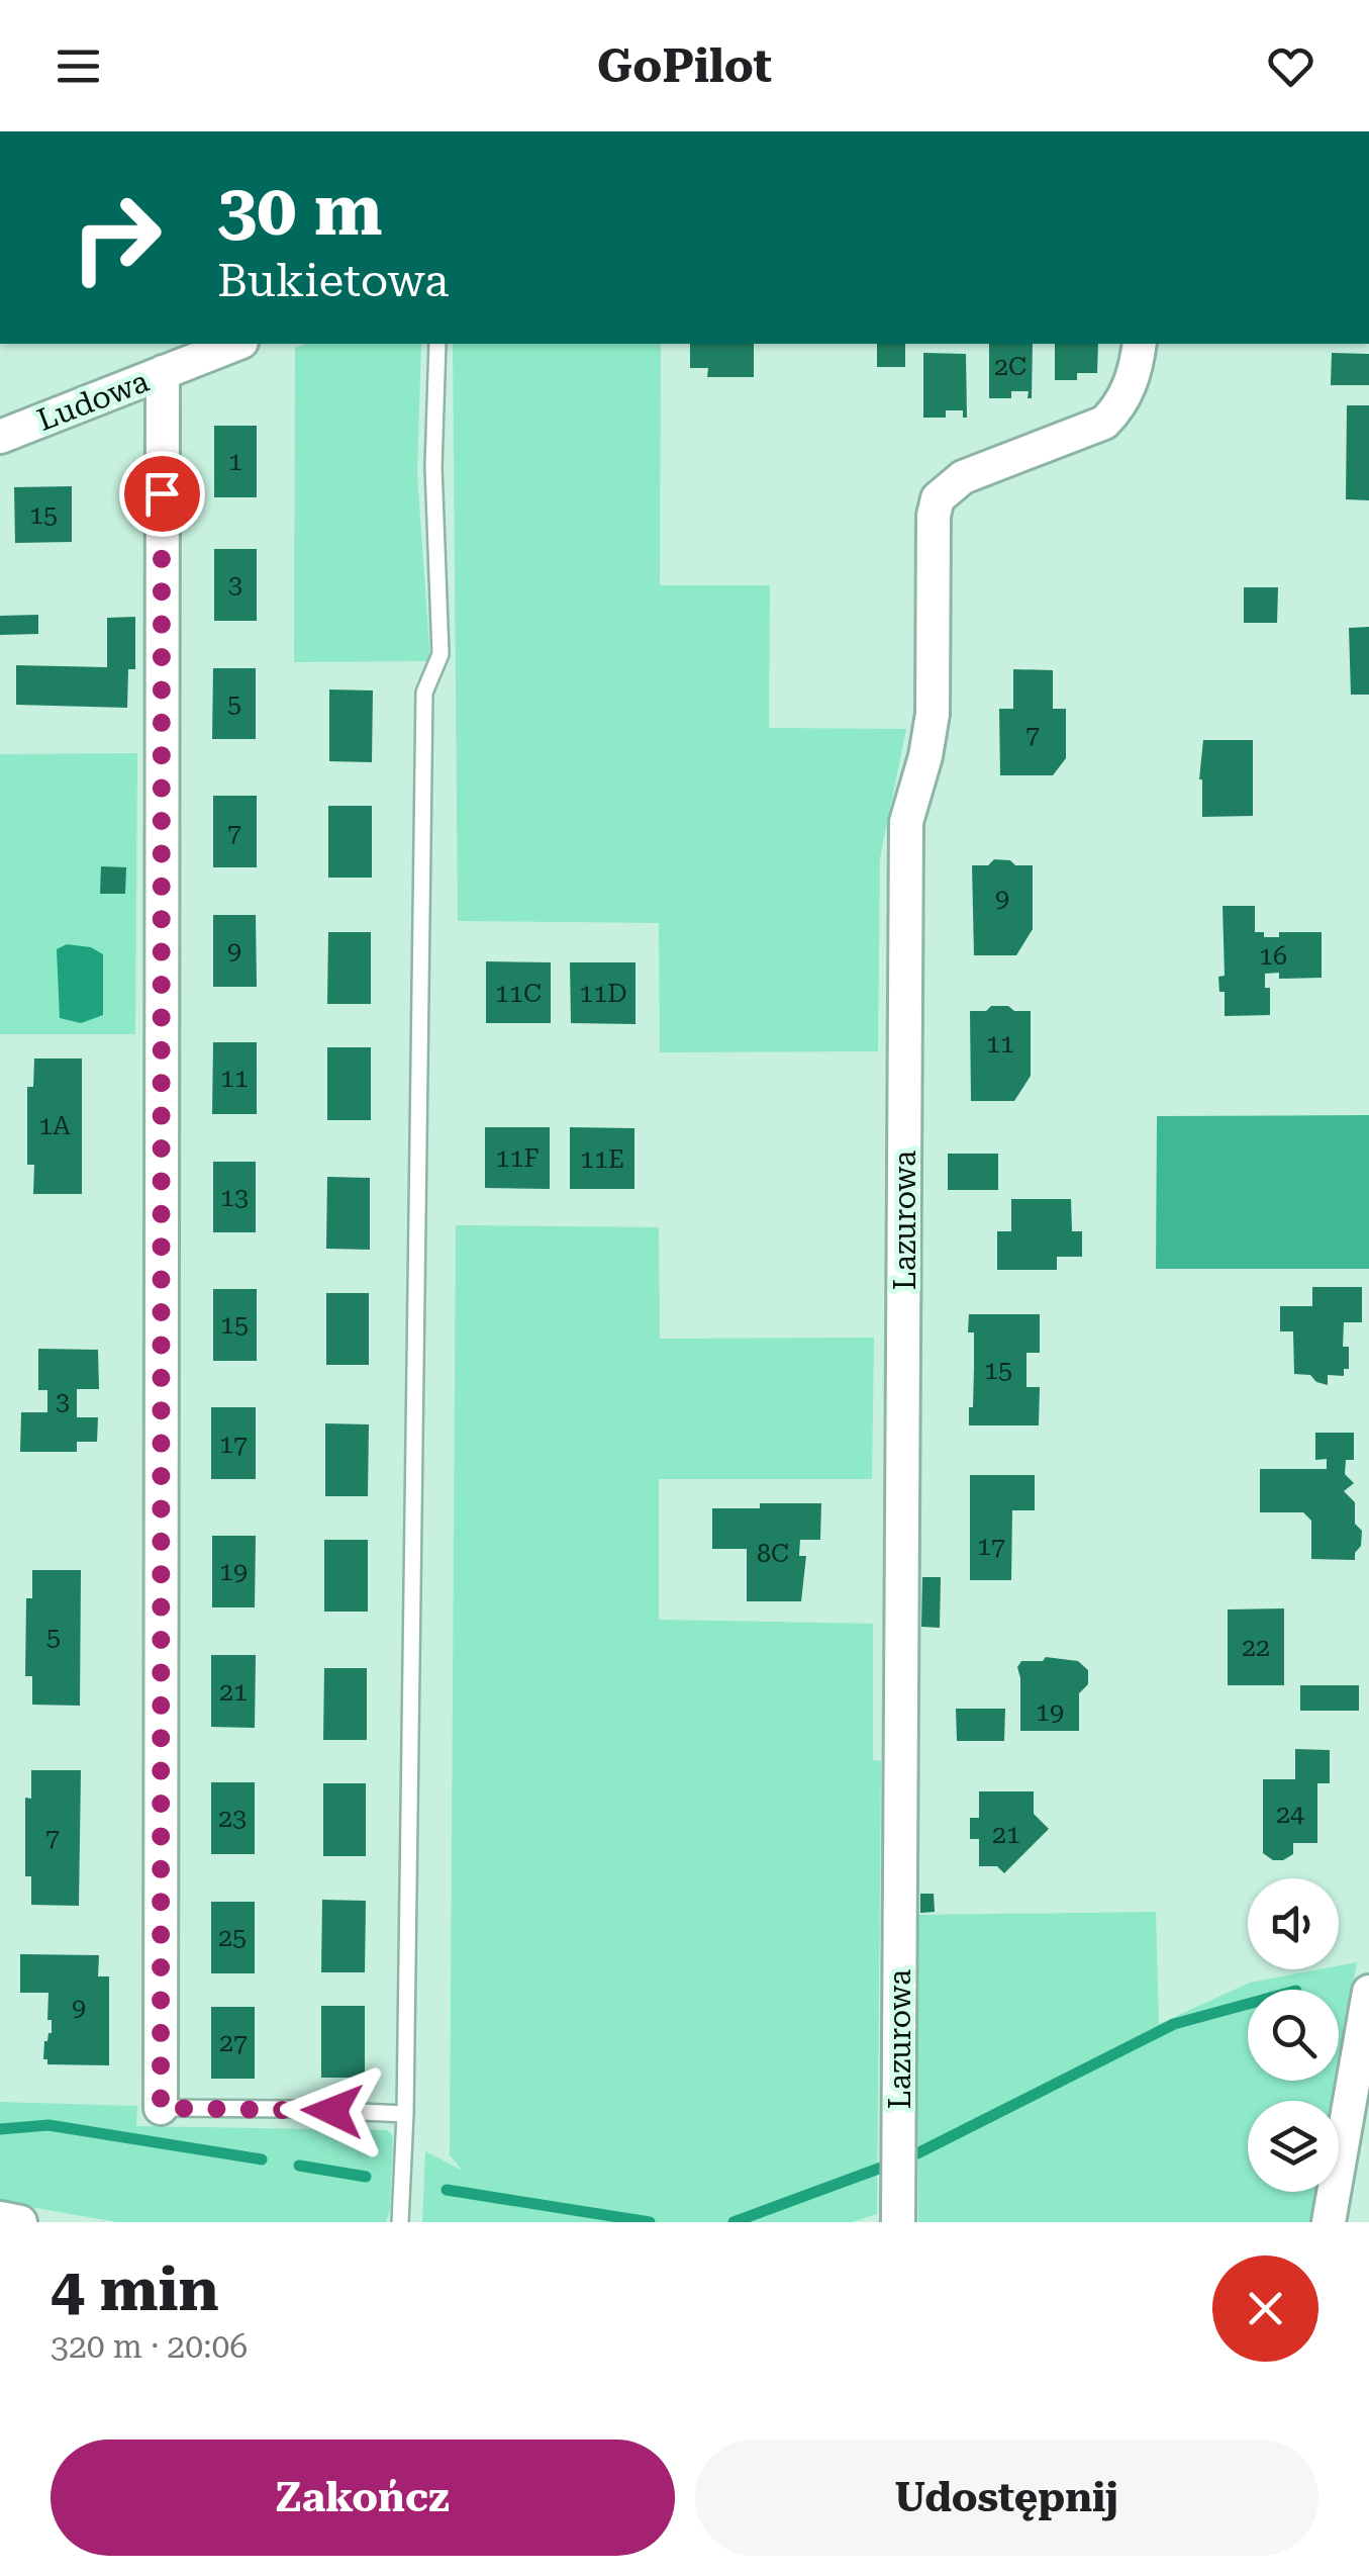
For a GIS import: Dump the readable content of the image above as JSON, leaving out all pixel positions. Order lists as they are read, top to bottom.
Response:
{
  "streets": {
    "street": ["Ludowa", "Lazurowa"]
  },
  "house_numbers": [
    "2C",
    "1",
    "15",
    "3",
    "5",
    "7",
    "7",
    "9",
    "9",
    "16",
    "11C",
    "11D",
    "11",
    "11",
    "1A",
    "11F",
    "11E",
    "13",
    "15",
    "15",
    "3",
    "17",
    "17",
    "8C",
    "19",
    "5",
    "22",
    "21",
    "19",
    "24",
    "23",
    "21",
    "7",
    "25",
    "9",
    "27"
  ],
  "page": {
    "header": "GoPilot",
    "turn": ["30 m", "Bukietowa"],
    "heading": ["4 min", "320 m · 20:06"],
    "buttons": ["Zakończ", "Udostępnij"]
  }
}
